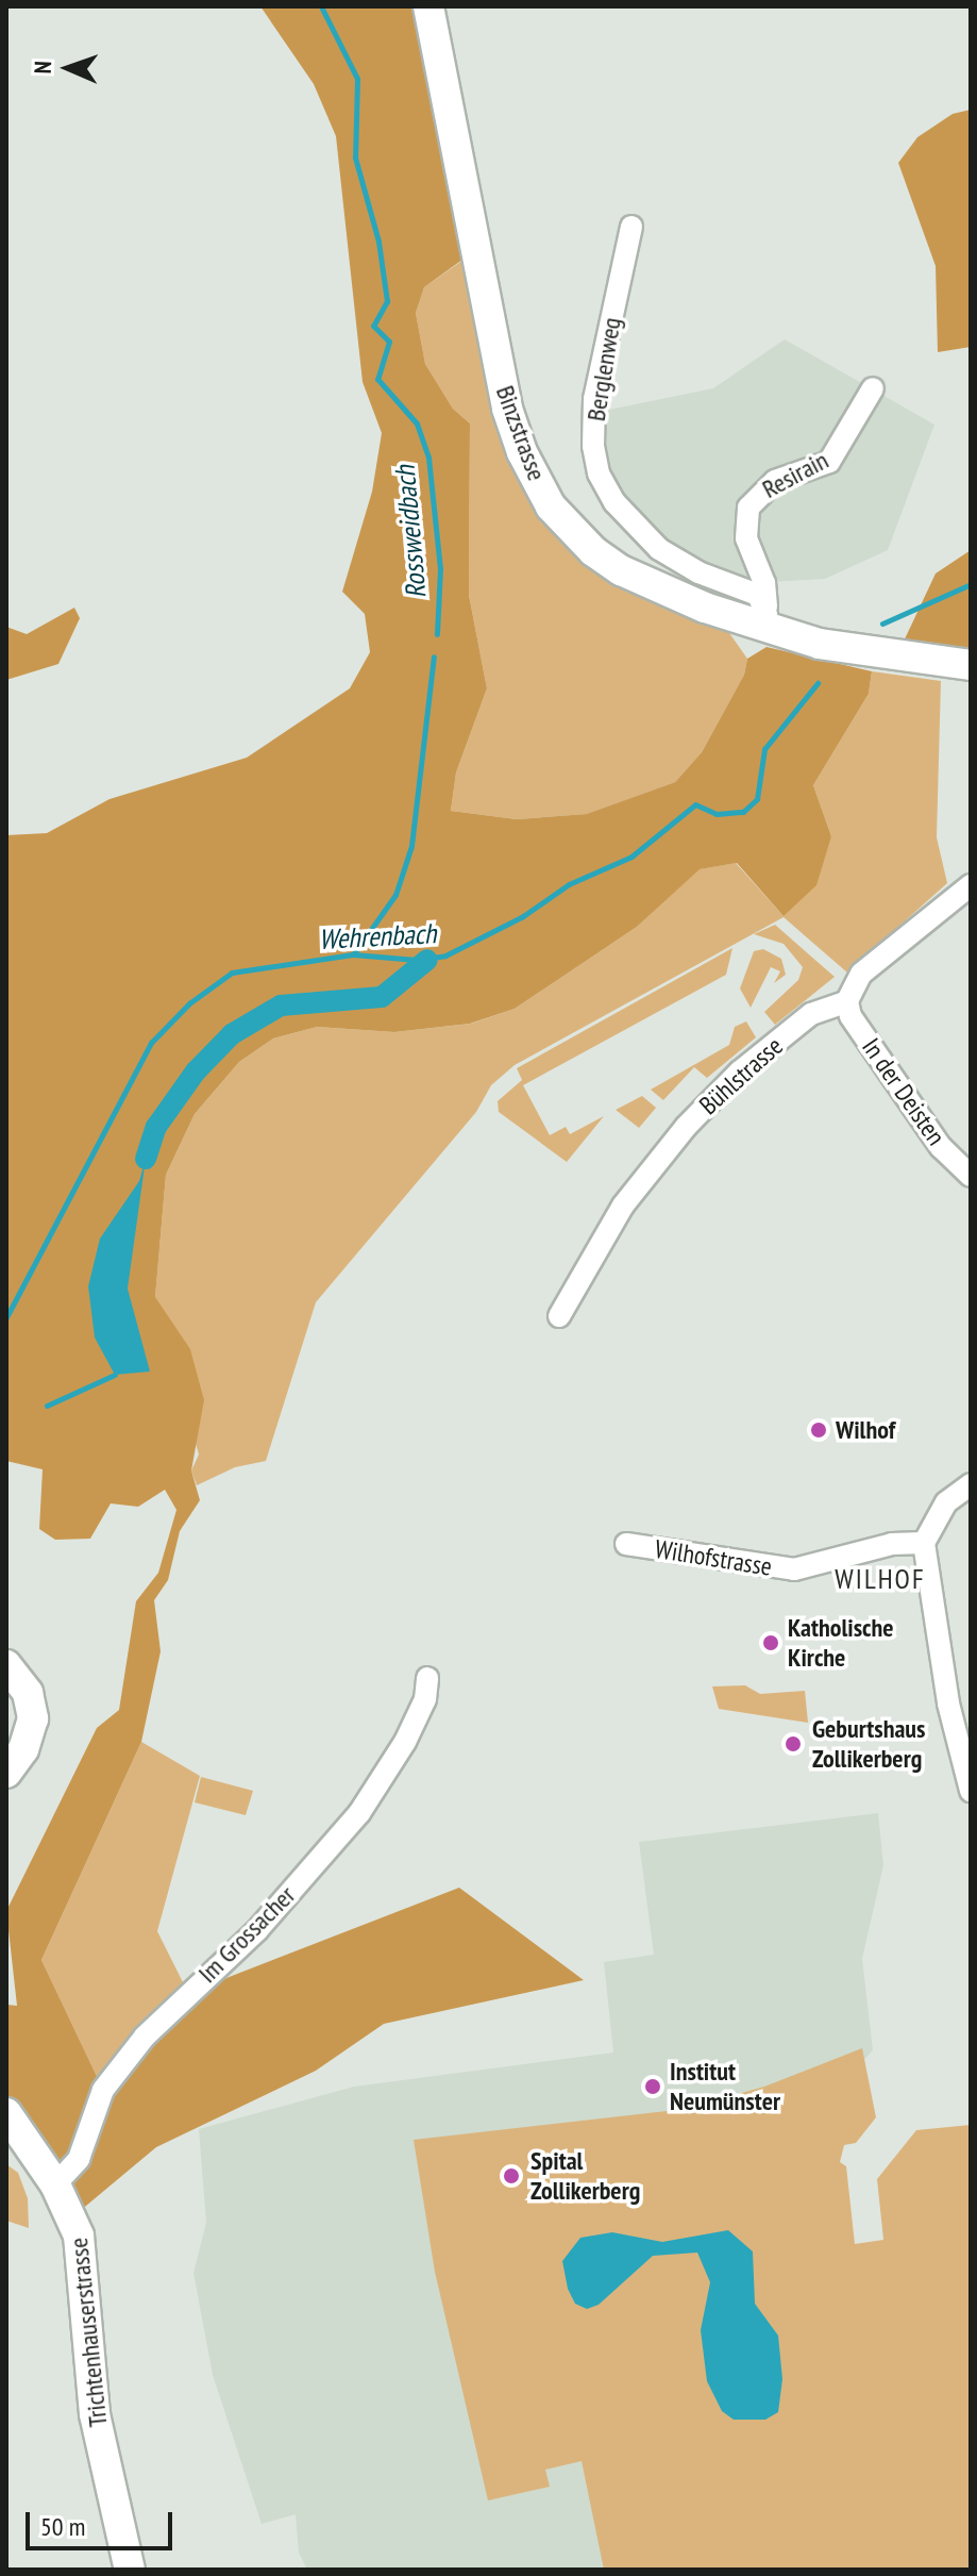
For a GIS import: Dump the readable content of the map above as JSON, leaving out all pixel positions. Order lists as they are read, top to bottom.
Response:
{
  "streets": {
    "main road": ["Binzstrasse", "Trichtenhauserstrasse"],
    "street": [
      "Berglenweg",
      "Resirain",
      "Bühlstrasse",
      "In der Deisten",
      "Wilhofstrasse",
      "Im Grossacher"
    ]
  },
  "crossings": [
    ["Berglenweg", "Binzstrasse"],
    ["Berglenweg", "Resirain"],
    ["Binzstrasse", "Resirain"],
    ["Bühlstrasse", "In der Deisten"],
    ["Im Grossacher", "Trichtenhauserstrasse"]
  ],
  "districts": ["WILHOF"],
  "water": ["Rossweidbach", "Wehrenbach"],
  "places": [
    "Wilhof",
    "Katholische Kirche",
    "Geburtshaus Zollikerberg",
    "Institut Neumünster",
    "Spital Zollikerberg"
  ],
  "scale_bar": "50 m",
  "north": "left"
}
